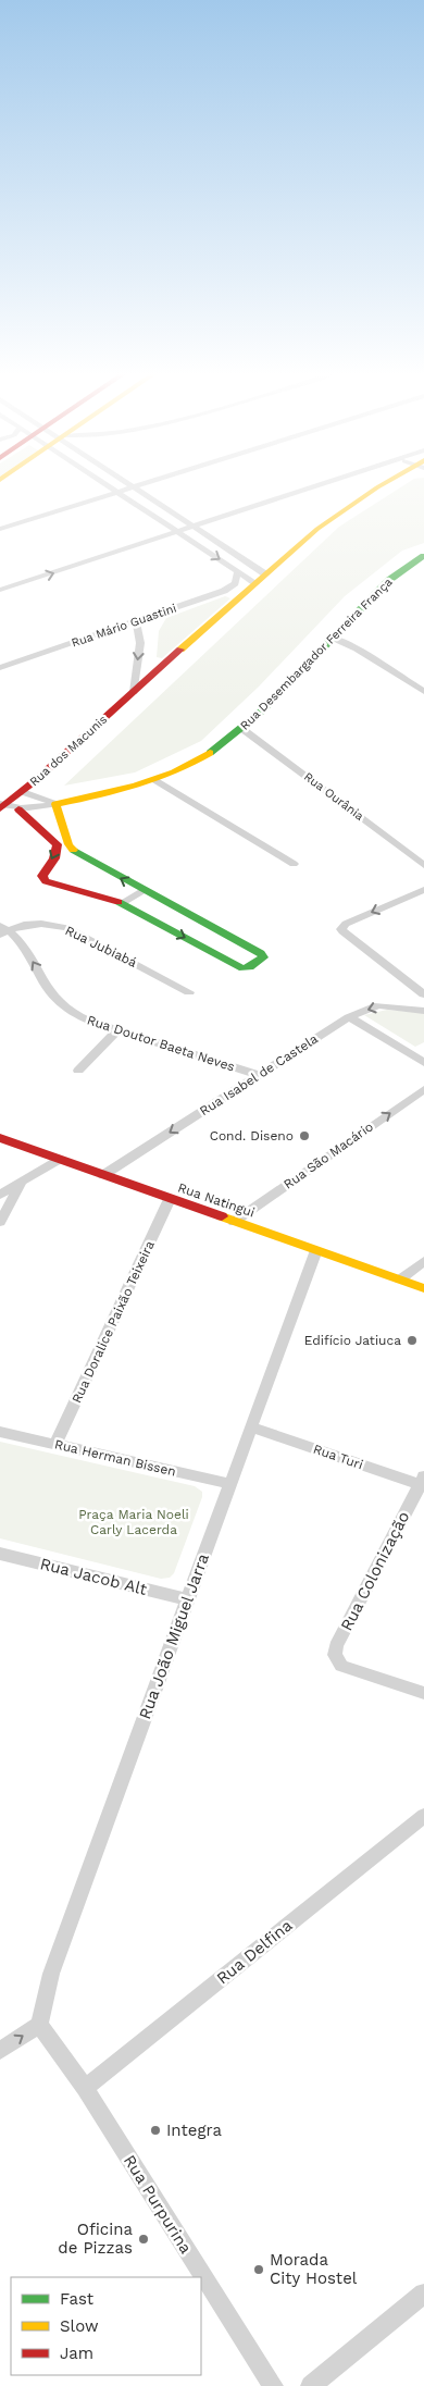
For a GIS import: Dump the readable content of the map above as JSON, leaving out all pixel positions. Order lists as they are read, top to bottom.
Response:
{
  "streets": {
    "main road": ["Rua Desembargador Ferreira França", "Rua dos Macunis", "Rua Natingui"],
    "street": [
      "Rua Mário Guastini",
      "Rua Ourânia",
      "Rua Jubiabá",
      "Rua Doutor Baeta Neves",
      "Rua Isabel de Castela",
      "Rua São Macário",
      "Rua Doralice Paixão Teixeira",
      "Rua Turi",
      "Rua Herman Bissen",
      "Rua Colonização",
      "Rua Jacob Alt",
      "Rua João Miguel Jarra",
      "Rua Delfina",
      "Rua Purpurina"
    ]
  },
  "crossings": [
    ["Rua Desembargador Ferreira França", "Rua dos Macunis"],
    ["Rua Desembargador Ferreira França", "Rua Ourânia"],
    ["Rua Jubiabá", "Rua Doutor Baeta Neves"],
    ["Rua Doutor Baeta Neves", "Rua Isabel de Castela"],
    ["Rua Isabel de Castela", "Rua Natingui"],
    ["Rua São Macário", "Rua Natingui"],
    ["Rua Natingui", "Rua Doralice Paixão Teixeira"],
    ["Rua Natingui", "Rua João Miguel Jarra"],
    ["Rua Doralice Paixão Teixeira", "Rua Herman Bissen"],
    ["Rua Turi", "Rua Colonização"],
    ["Rua Turi", "Rua João Miguel Jarra"],
    ["Rua Herman Bissen", "Rua João Miguel Jarra"],
    ["Rua Jacob Alt", "Rua João Miguel Jarra"],
    ["Rua João Miguel Jarra", "Rua Purpurina"],
    ["Rua Delfina", "Rua Purpurina"]
  ],
  "one_way": ["Rua Doutor Baeta Neves", "Rua Isabel de Castela", "Rua São Macário"],
  "parks": ["Praça Maria Noeli Carly Lacerda"],
  "places": [
    "Cond. Diseno",
    "Edifício Jatiuca",
    "Integra",
    "Oficina de Pizzas",
    "Morada City Hostel"
  ],
  "legend": ["Fast", "Slow", "Jam"]
}
